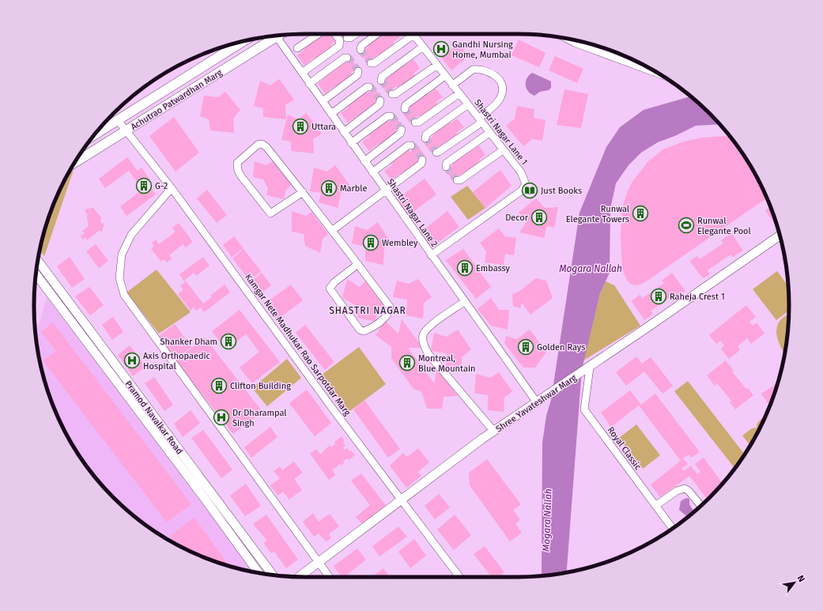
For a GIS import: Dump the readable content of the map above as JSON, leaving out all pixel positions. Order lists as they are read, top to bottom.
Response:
{
  "streets": {
    "main road": ["Achutrao Patwardhan Marg"],
    "street": [
      "Shastri Nagar Lane 1",
      "Shastri Nagar Lane 2",
      "Kamgar Nete Madhukar Rao Sarpotdar Marg",
      "Shree Yavateshwar Marg",
      "Pramod Navalkar Road",
      "Royal Classic"
    ]
  },
  "crossings": [
    ["Achutrao Patwardhan Marg", "Kamgar Nete Madhukar Rao Sarpotdar Marg"],
    ["Shastri Nagar Lane 1", "Shastri Nagar Lane 2"],
    ["Shastri Nagar Lane 2", "Shree Yavateshwar Marg"],
    ["Kamgar Nete Madhukar Rao Sarpotdar Marg", "Shree Yavateshwar Marg"],
    ["Shree Yavateshwar Marg", "Royal Classic"]
  ],
  "districts": ["SHASTRI NAGAR"],
  "water": ["Mogara Nallah"],
  "places": {
    "hospital": ["Gandhi Nursing Home, Mumbai", "Axis Orthopaedic Hospital", "Dr Dharampal Singh"],
    "building": [
      "Uttara",
      "G-2",
      "Marble",
      "Runwal Elegante Towers",
      "Decor",
      "Wembley",
      "Embassy",
      "Raheja Crest 1",
      "Shanker Dham",
      "Golden Rays",
      "Montreal, Blue Mountain",
      "Clifton Building"
    ],
    "library": ["Just Books"],
    "sports": ["Runwal Elegante Pool"]
  },
  "north": "top right"
}
